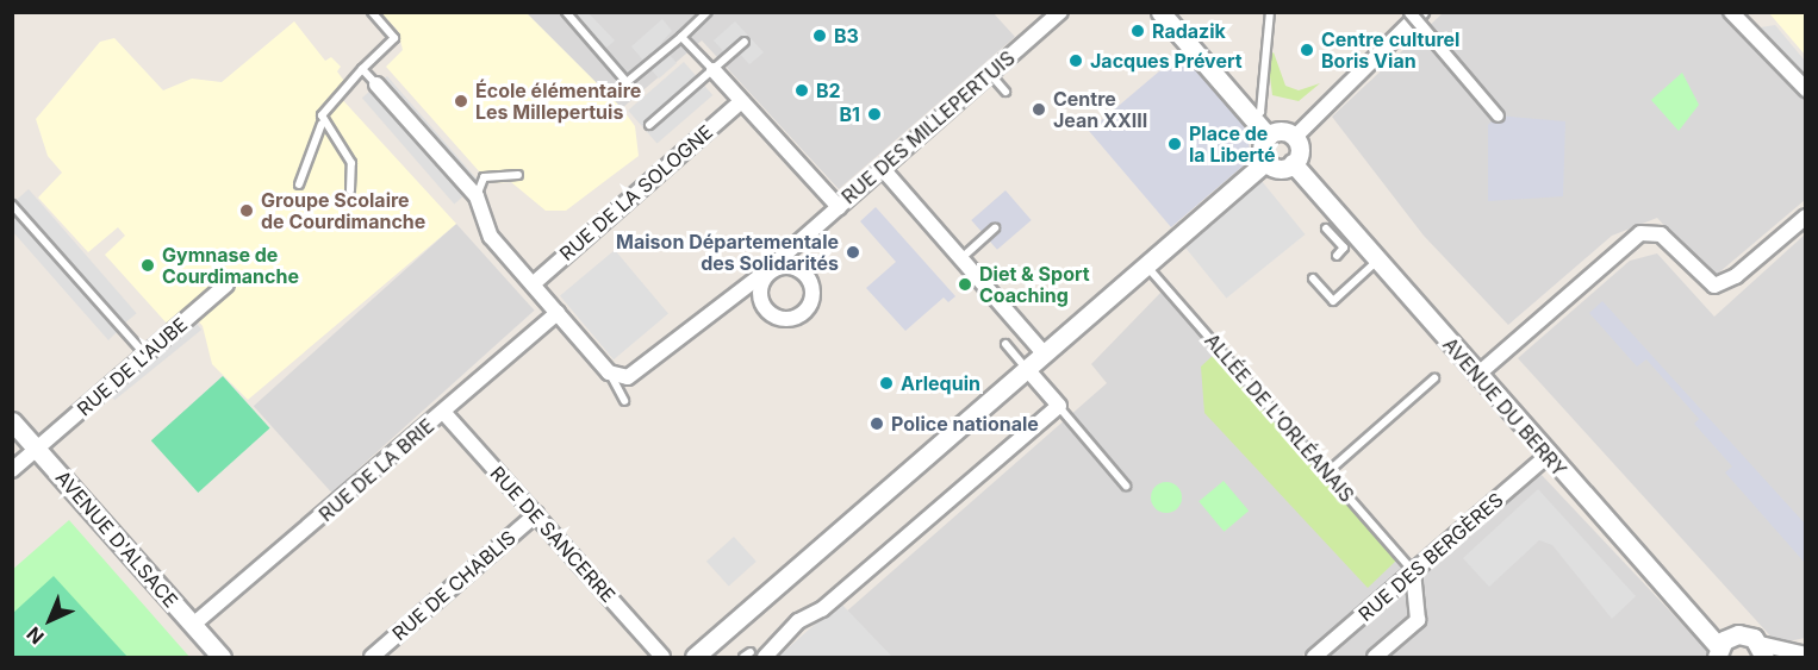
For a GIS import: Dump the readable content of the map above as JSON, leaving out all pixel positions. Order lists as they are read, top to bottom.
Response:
{
  "streets": {
    "street": [
      "RUE DES MILLEPERTUIS",
      "RUE DE LA SOLOGNE",
      "RUE DE L'AUBE",
      "AVENUE DU BERRY",
      "RUE DE LA BRIE",
      "RUE DE SANCERRE",
      "AVENUE D'ALSACE",
      "RUE DES BERGÈRES",
      "RUE DE CHABLIS"
    ],
    "lane": ["ALLÉE DE L'ORLÉANAIS"]
  },
  "crossings": [
    ["RUE DES MILLEPERTUIS", "RUE DE LA SOLOGNE"],
    ["RUE DE L'AUBE", "AVENUE D'ALSACE"],
    ["AVENUE DU BERRY", "RUE DES BERGÈRES"],
    ["ALLÉE DE L'ORLÉANAIS", "RUE DES BERGÈRES"],
    ["RUE DE LA BRIE", "RUE DE SANCERRE"],
    ["RUE DE LA BRIE", "AVENUE D'ALSACE"],
    ["RUE DE SANCERRE", "RUE DE CHABLIS"]
  ],
  "places": [
    "Radazik",
    "B3",
    "Centre culturel Boris Vian",
    "Jacques Prévert",
    "B2",
    "École élémentaire Les Millepertuis",
    "Centre Jean XXIII",
    "B1",
    "Place de la Liberté",
    "Groupe Scolaire de Courdimanche",
    "Maison Départementale des Solidarités",
    "Gymnase de Courdimanche",
    "Diet & Sport Coaching",
    "Arlequin",
    "Police nationale"
  ],
  "north": "bottom left"
}
